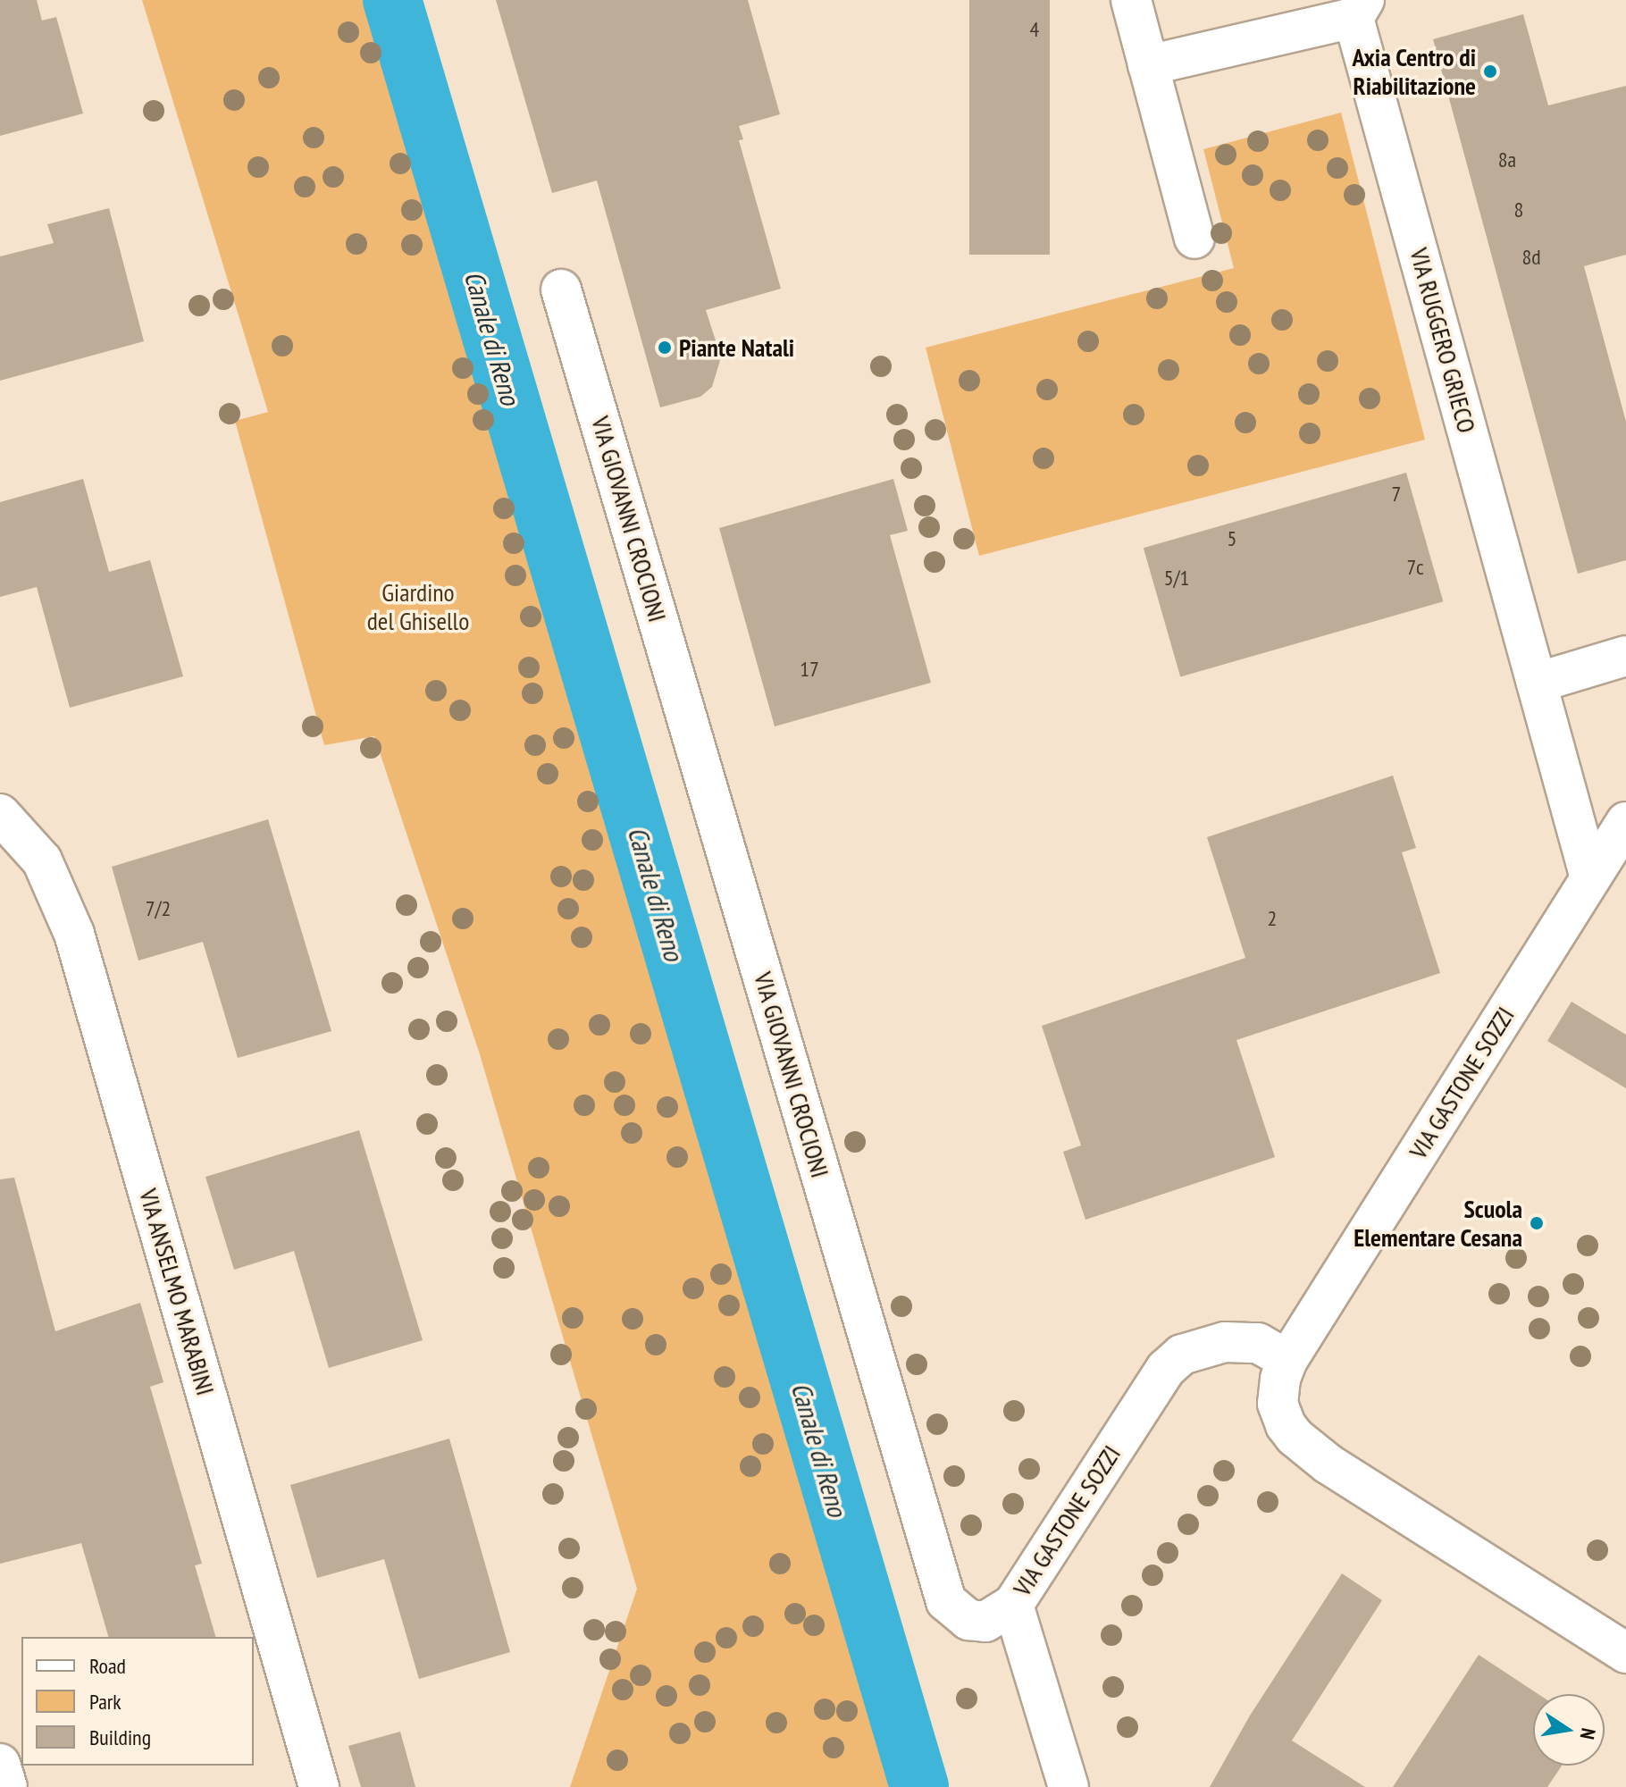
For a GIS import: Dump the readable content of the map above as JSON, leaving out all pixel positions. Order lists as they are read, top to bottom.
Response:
{
  "streets": {
    "street": [
      "VIA RUGGERO GRIECO",
      "VIA GIOVANNI CROCIONI",
      "VIA GASTONE SOZZI",
      "VIA ANSELMO MARABINI"
    ]
  },
  "crossings": [
    ["VIA RUGGERO GRIECO", "VIA GASTONE SOZZI"],
    ["VIA GIOVANNI CROCIONI", "VIA GASTONE SOZZI"]
  ],
  "water": ["Canale di Reno"],
  "parks": ["Giardino del Ghisello"],
  "places": ["Axia Centro di Riabilitazione", "Piante Natali", "Scuola Elementare Cesana"],
  "house_numbers": [
    "4",
    "8a",
    "8",
    "8d",
    "7",
    "5",
    "7c",
    "5/1",
    "17",
    "7/2",
    "2"
  ],
  "legend": ["Road", "Park", "Building"],
  "north": "right"
}
